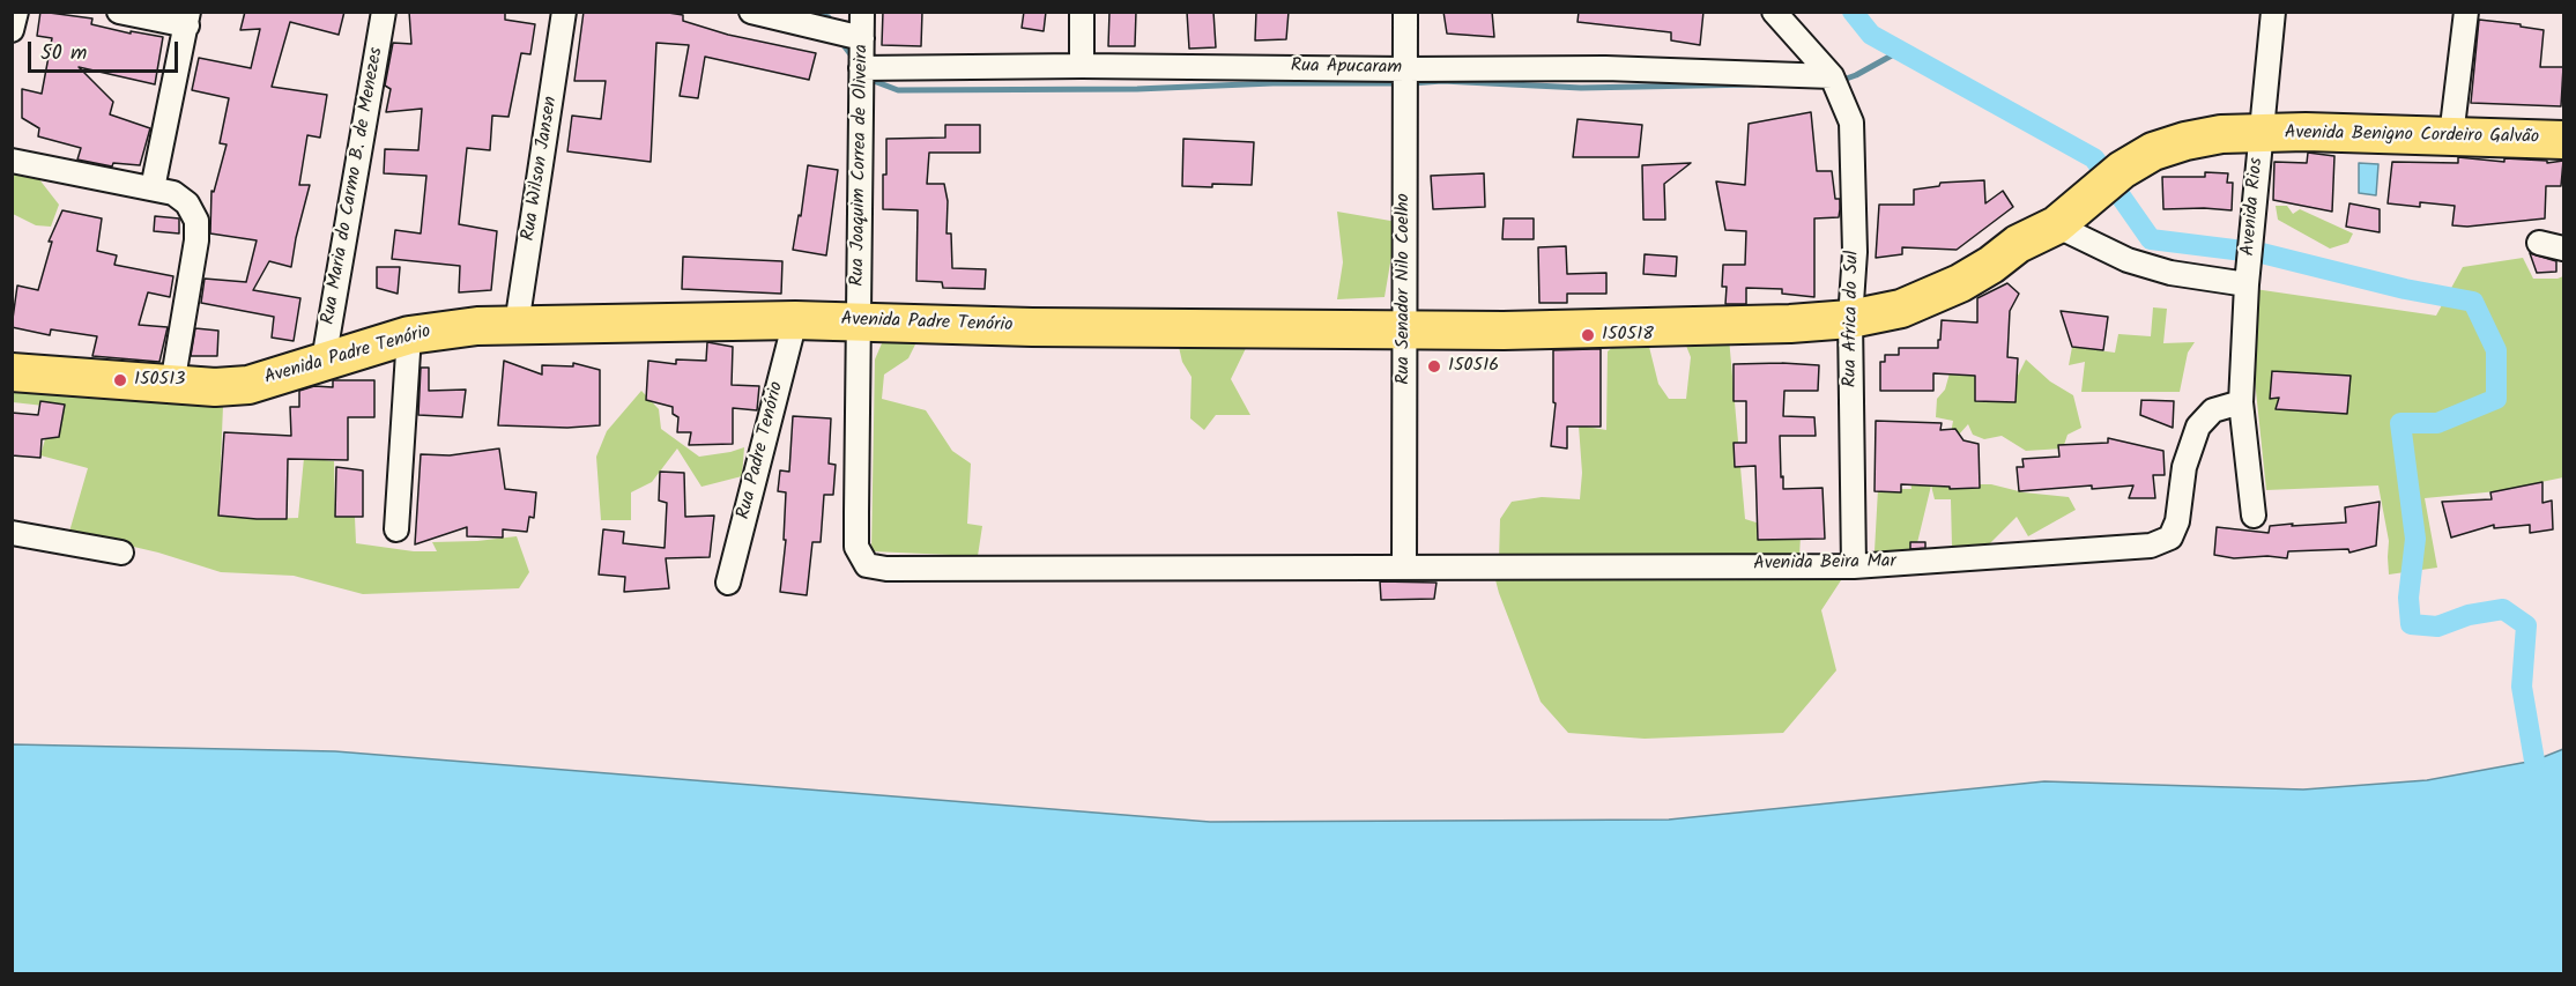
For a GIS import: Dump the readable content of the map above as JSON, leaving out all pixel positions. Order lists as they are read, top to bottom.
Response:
{
  "streets": {
    "main road": ["Avenida Benigno Cordeiro Galvão", "Avenida Padre Tenório"],
    "street": [
      "Rua Apucaram",
      "Rua Joaquim Correa de Oliveira",
      "Rua Wilson Jansen",
      "Rua Maria do Carmo B. de Menezes",
      "Avenida Rios",
      "Rua Senador Nilo Coelho",
      "Rua Africa do Sul",
      "Rua Padre Tenório",
      "Avenida Beira Mar"
    ]
  },
  "crossings": [
    ["Rua Apucaram", "Rua Joaquim Correa de Oliveira"],
    ["Rua Apucaram", "Rua Senador Nilo Coelho"],
    ["Rua Apucaram", "Rua Africa do Sul"],
    ["Avenida Benigno Cordeiro Galvão", "Avenida Rios"],
    ["Avenida Benigno Cordeiro Galvão", "Avenida Padre Tenório"],
    ["Rua Joaquim Correa de Oliveira", "Avenida Padre Tenório"],
    ["Rua Joaquim Correa de Oliveira", "Avenida Beira Mar"],
    ["Rua Wilson Jansen", "Avenida Padre Tenório"],
    ["Rua Maria do Carmo B. de Menezes", "Avenida Padre Tenório"],
    ["Avenida Rios", "Avenida Beira Mar"],
    ["Rua Senador Nilo Coelho", "Avenida Padre Tenório"],
    ["Rua Senador Nilo Coelho", "Avenida Beira Mar"],
    ["Rua Africa do Sul", "Avenida Padre Tenório"],
    ["Rua Africa do Sul", "Avenida Beira Mar"],
    ["Avenida Padre Tenório", "Rua Padre Tenório"]
  ],
  "places": ["150518", "150516", "150513"],
  "scale_bar": "50 m"
}
